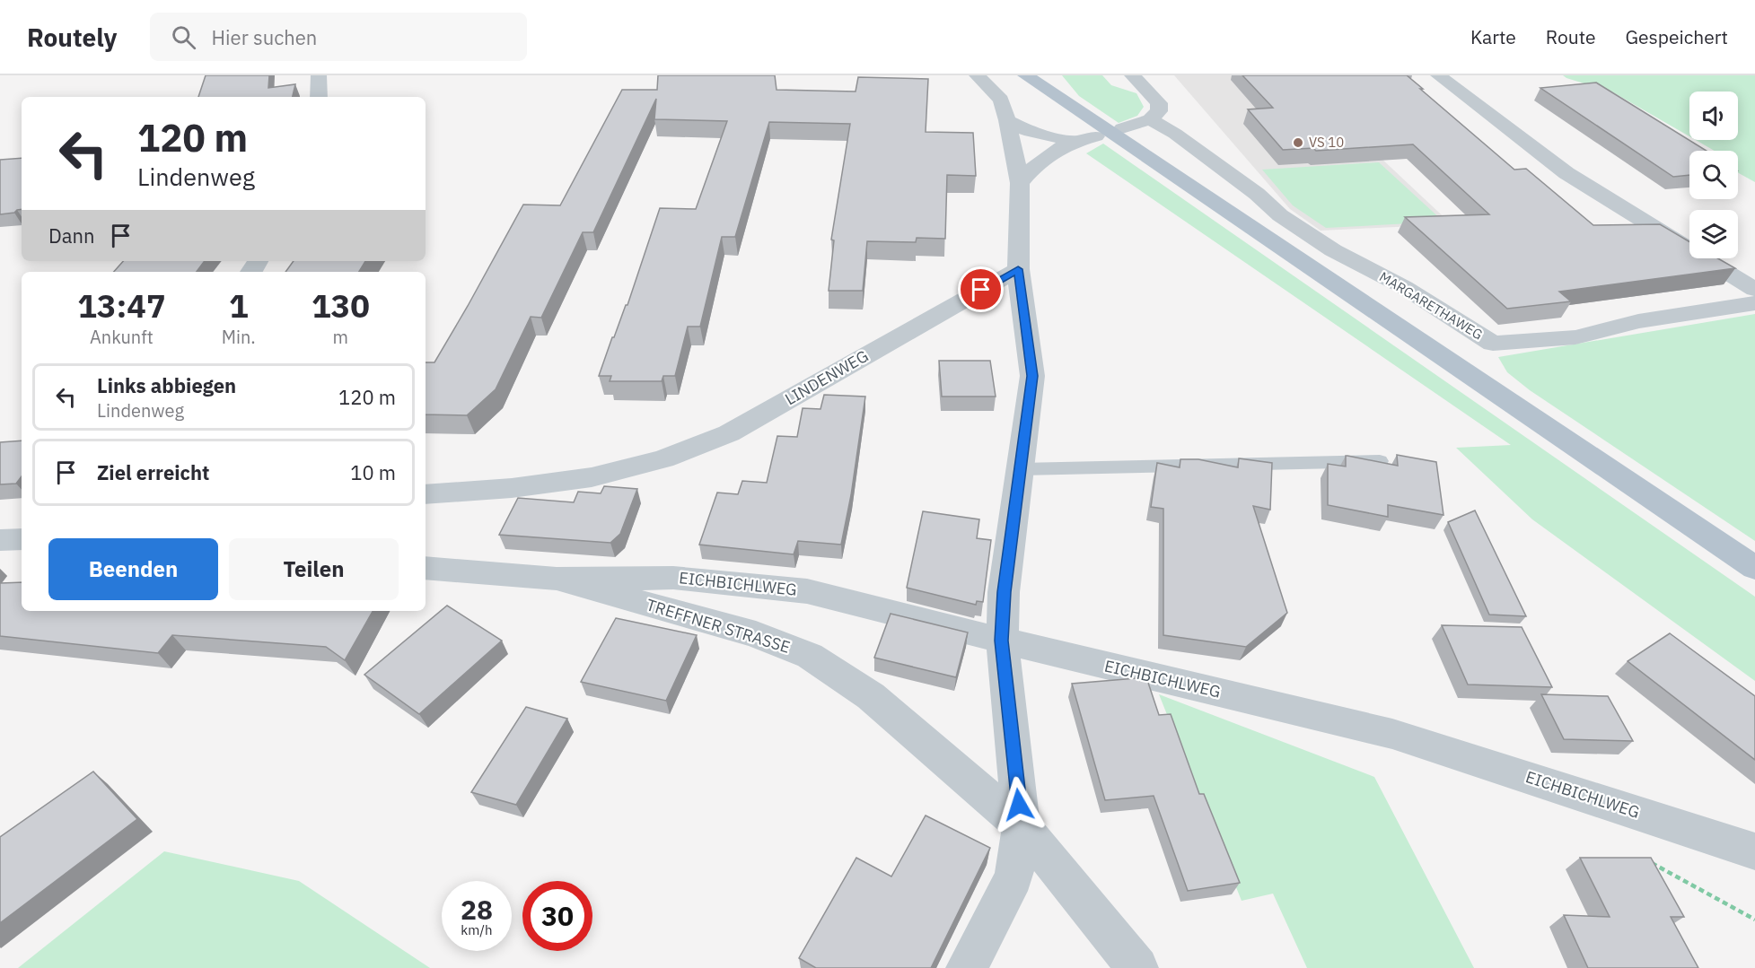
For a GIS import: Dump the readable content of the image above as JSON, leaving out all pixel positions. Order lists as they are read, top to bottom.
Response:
{
  "streets": {
    "street": [
      "MARGARETHAWEG",
      "LINDENWEG",
      "EICHBICHLWEG",
      "TREFFNER STRASSE"
    ]
  },
  "crossings": [
    ["EICHBICHLWEG", "TREFFNER STRASSE"]
  ],
  "places": ["VS 10"],
  "page": {
    "header": "Routely",
    "search": "Hier suchen",
    "nav": ["Karte", "Route", "Gespeichert"],
    "turn": ["120 m", "Lindenweg"],
    "then": "Dann",
    "eta": [
      "13:47",
      "Ankunft",
      "1",
      "Min.",
      "130",
      "m"
    ],
    "list": [
      {
        "name": "Links abbiegen",
        "note": "Lindenweg",
        "value": "120 m"
      },
      {
        "name": "Ziel erreicht",
        "value": "10 m"
      }
    ],
    "buttons": ["Beenden", "Teilen"],
    "speed": "28 km/h",
    "limit": "30"
  }
}
